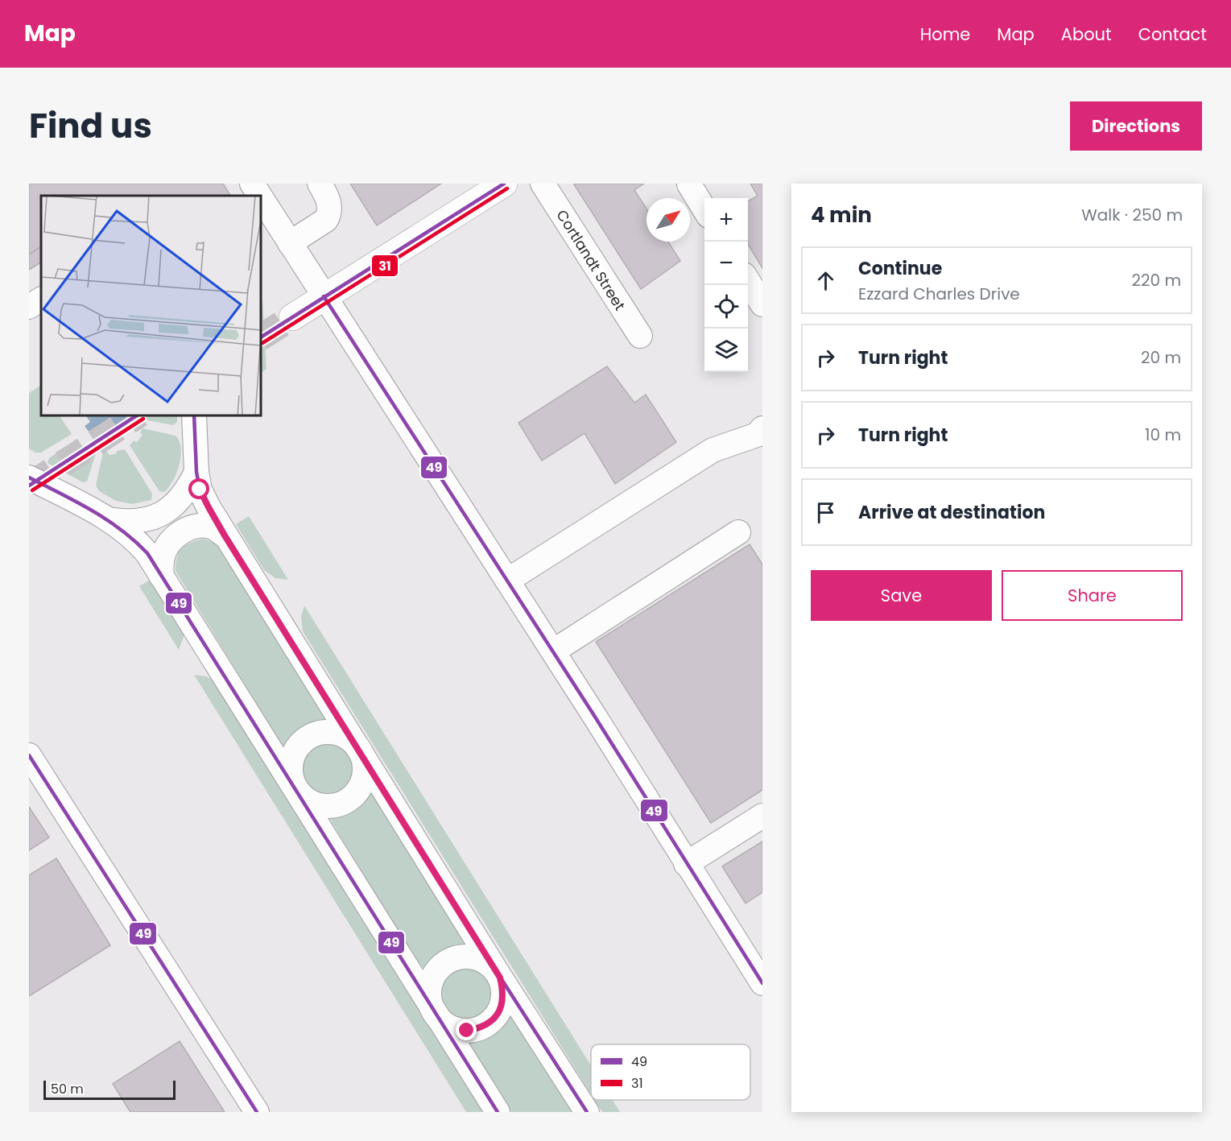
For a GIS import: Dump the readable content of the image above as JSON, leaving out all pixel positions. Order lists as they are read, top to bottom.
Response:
{
  "streets": {
    "street": ["Cortlandt Street"]
  },
  "lines": ["transit line 49", "transit line 31"],
  "legend": ["49", "31"],
  "scale_bar": "50 m",
  "north": "top right",
  "page": {
    "header": "Map",
    "nav": [
      "Home",
      "Map",
      "About",
      "Contact"
    ],
    "title": "Find us",
    "buttons": [
      "Directions",
      ["Save", "Share"]
    ],
    "heading": ["4 min", "Walk · 250 m"],
    "map_buttons": ["+", "−"],
    "list": [
      ["Continue", "Ezzard Charles Drive", "220 m"],
      ["Turn right", "20 m"],
      ["Turn right", "10 m"],
      "Arrive at destination"
    ],
    "scale": "50 m"
  }
}
